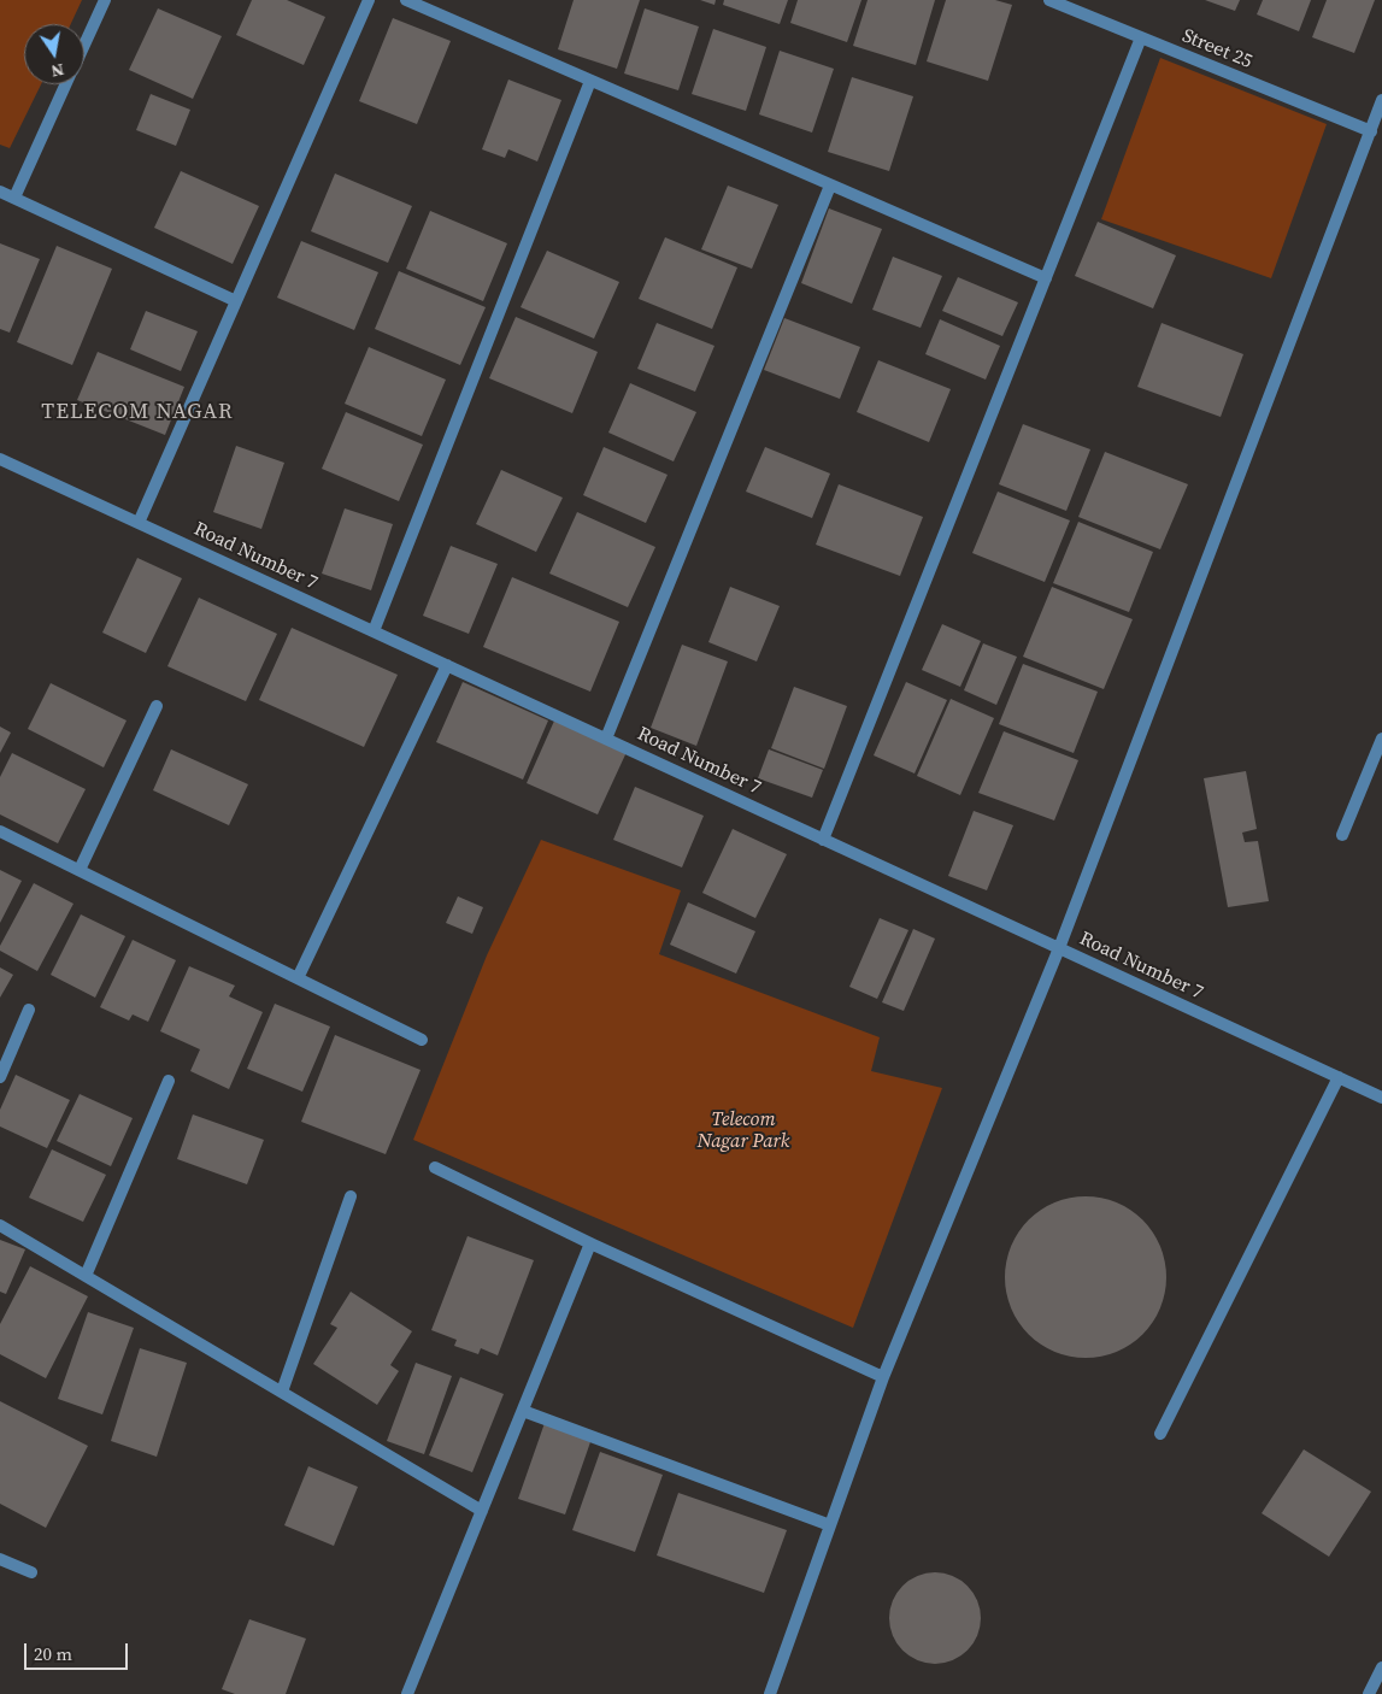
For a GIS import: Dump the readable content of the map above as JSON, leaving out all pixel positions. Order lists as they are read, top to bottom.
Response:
{
  "streets": {
    "street": ["Street 25", "Road Number 7"]
  },
  "districts": ["TELECOM NAGAR"],
  "parks": ["Telecom Nagar Park"],
  "scale_bar": "20 m",
  "north": "bottom"
}
